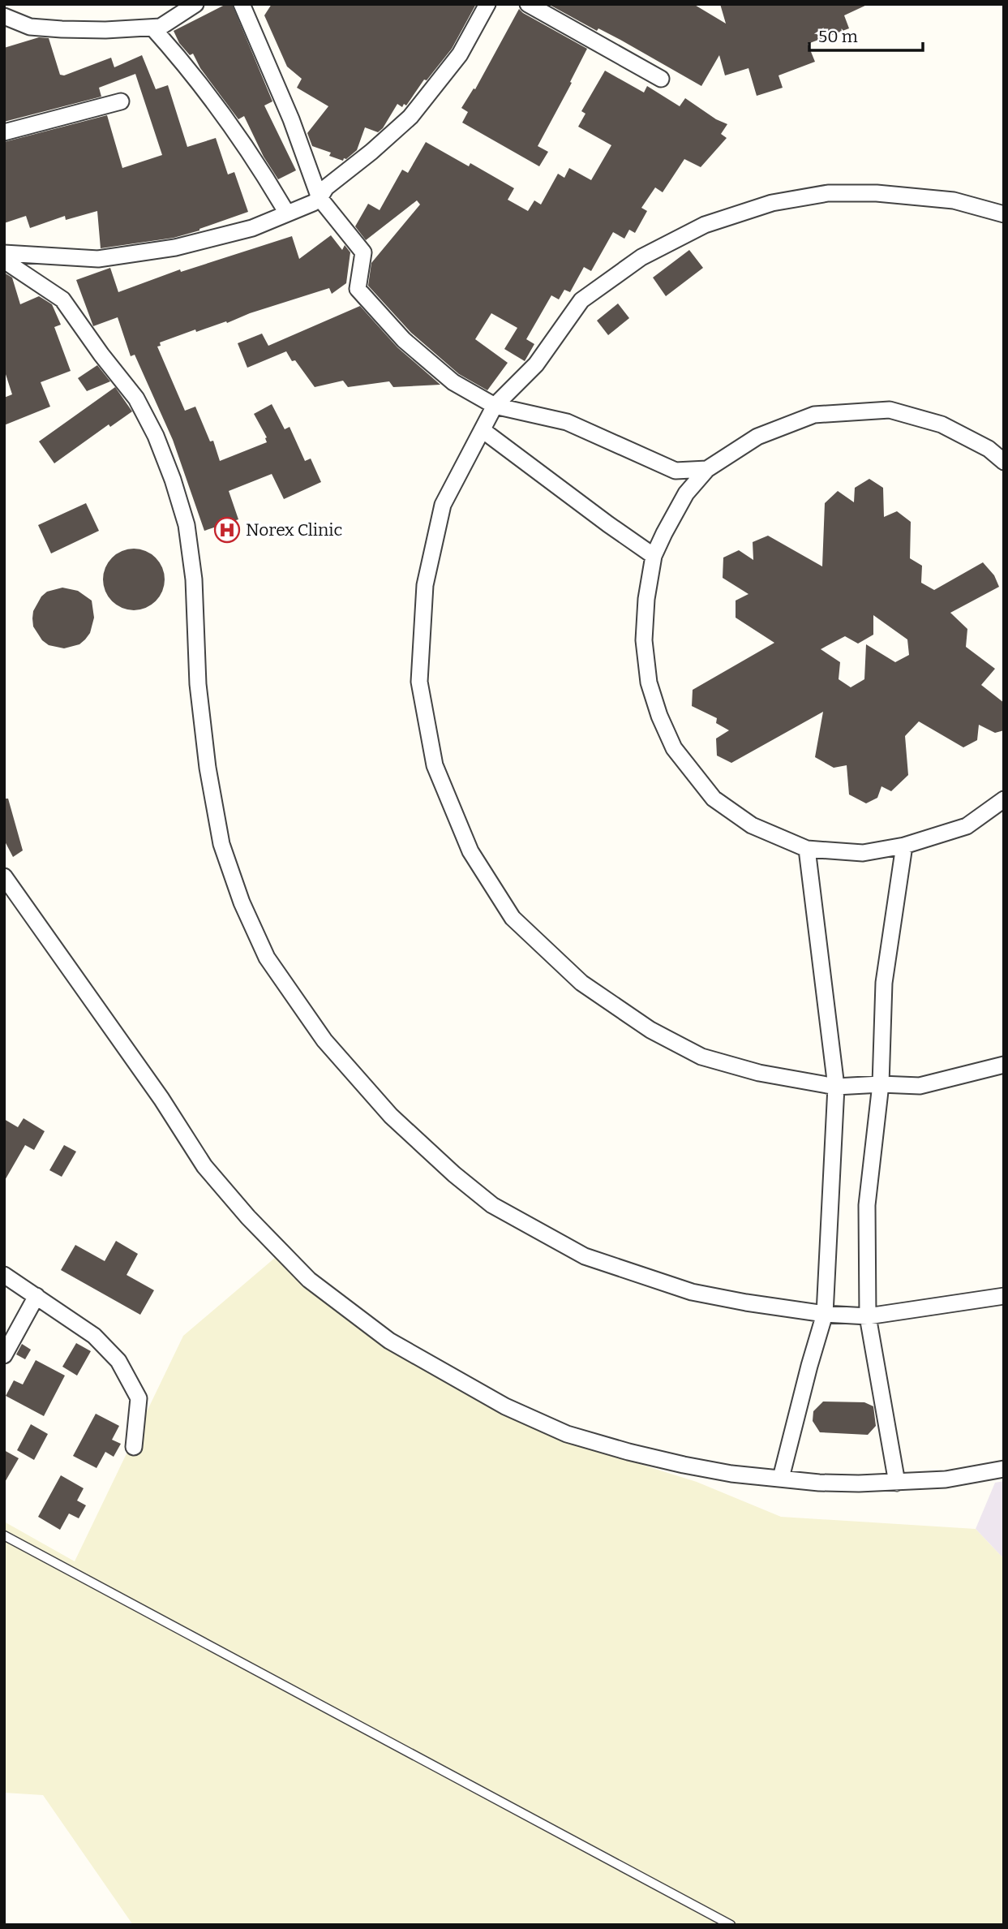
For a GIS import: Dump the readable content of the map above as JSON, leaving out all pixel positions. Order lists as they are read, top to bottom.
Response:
{
  "places": {
    "hospital": ["Norex Clinic"]
  },
  "scale_bar": "50 m"
}
